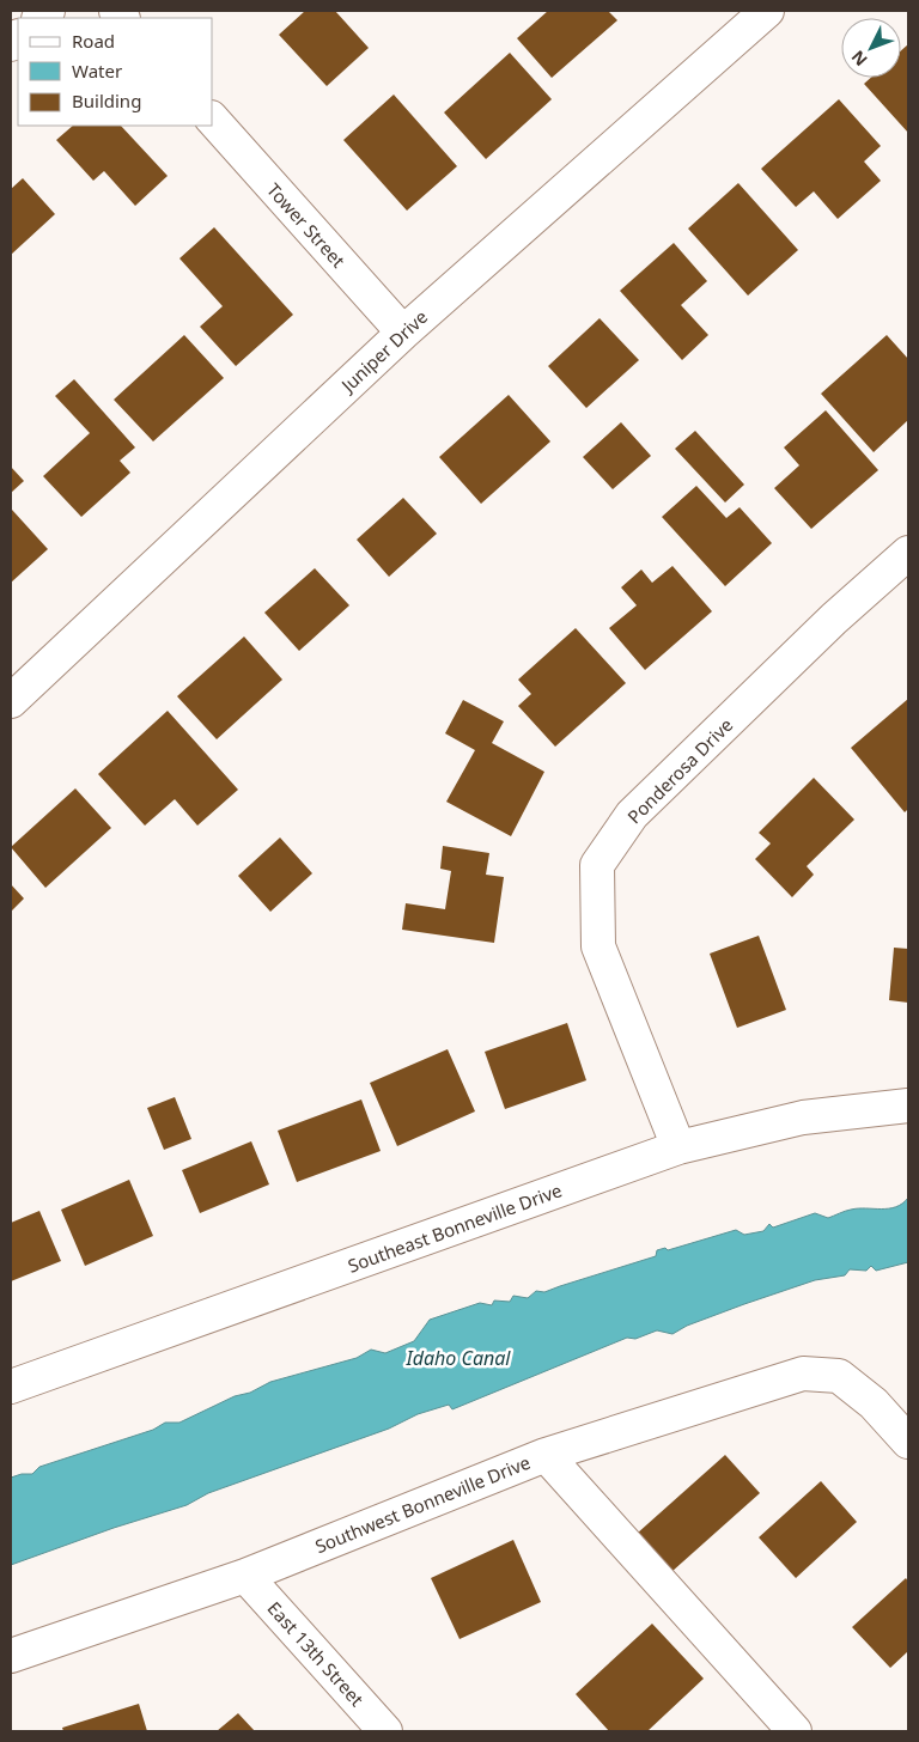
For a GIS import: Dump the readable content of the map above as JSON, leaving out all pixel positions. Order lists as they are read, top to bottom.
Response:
{
  "streets": {
    "street": [
      "Tower Street",
      "Juniper Drive",
      "Ponderosa Drive",
      "Southeast Bonneville Drive",
      "Southwest Bonneville Drive",
      "East 13th Street"
    ]
  },
  "crossings": [
    ["Tower Street", "Juniper Drive"],
    ["Ponderosa Drive", "Southeast Bonneville Drive"],
    ["Southwest Bonneville Drive", "East 13th Street"]
  ],
  "water": ["Idaho Canal"],
  "legend": ["Road", "Water", "Building"],
  "north": "bottom left"
}
